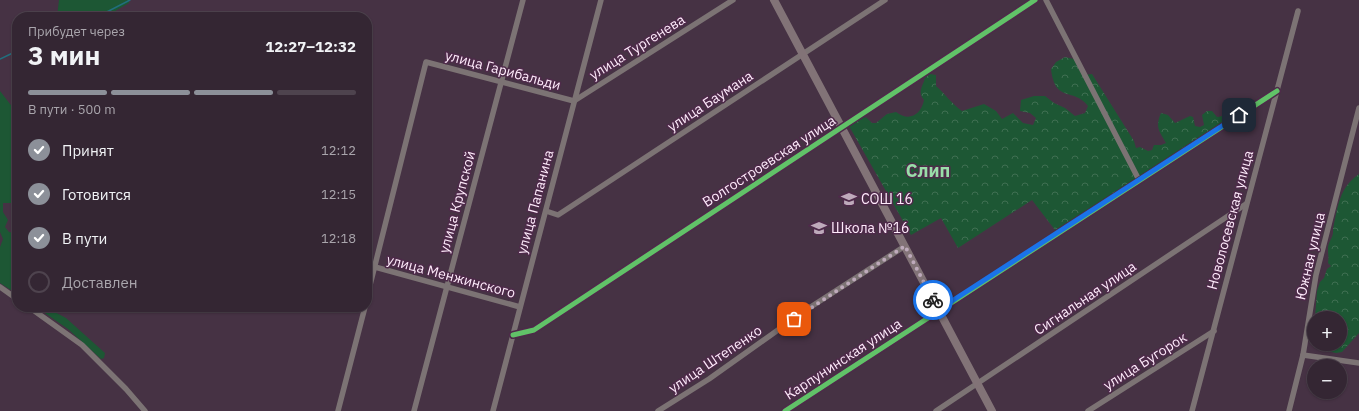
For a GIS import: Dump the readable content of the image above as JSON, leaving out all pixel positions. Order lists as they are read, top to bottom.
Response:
{
  "streets": {
    "street": [
      "улица Тургенева",
      "улица Гарибальди",
      "улица Баумана",
      "Волгостроевская улица",
      "улица Крупской",
      "улица Папанина",
      "Новолосевская улица",
      "Южная улица",
      "улица Менжинского",
      "Сигнальная улица",
      "улица Штепенко",
      "Карпунинская улица",
      "улица Бугорок"
    ]
  },
  "crossings": [
    ["улица Тургенева", "улица Гарибальди"],
    ["улица Тургенева", "улица Папанина"],
    ["улица Гарибальди", "улица Крупской"],
    ["улица Гарибальди", "улица Папанина"],
    ["улица Гарибальди", "улица Менжинского"],
    ["улица Баумана", "улица Папанина"],
    ["Волгостроевская улица", "улица Папанина"],
    ["улица Крупской", "улица Менжинского"],
    ["улица Папанина", "улица Менжинского"],
    ["Новолосевская улица", "Сигнальная улица"],
    ["Новолосевская улица", "Карпунинская улица"],
    ["Новолосевская улица", "улица Бугорок"]
  ],
  "districts": ["Слип"],
  "places": {
    "school or university": ["СОШ 16", "Школа №16"]
  },
  "page": {
    "heading": ["3 мин", "Прибудет через", "12:27–12:32"],
    "bar": "В пути · 500 m",
    "list": [
      ["Принят", "12:12"],
      ["Готовится", "12:15"],
      ["В пути", "12:18"],
      "Доставлен"
    ],
    "map_buttons": ["+", "−"]
  }
}
